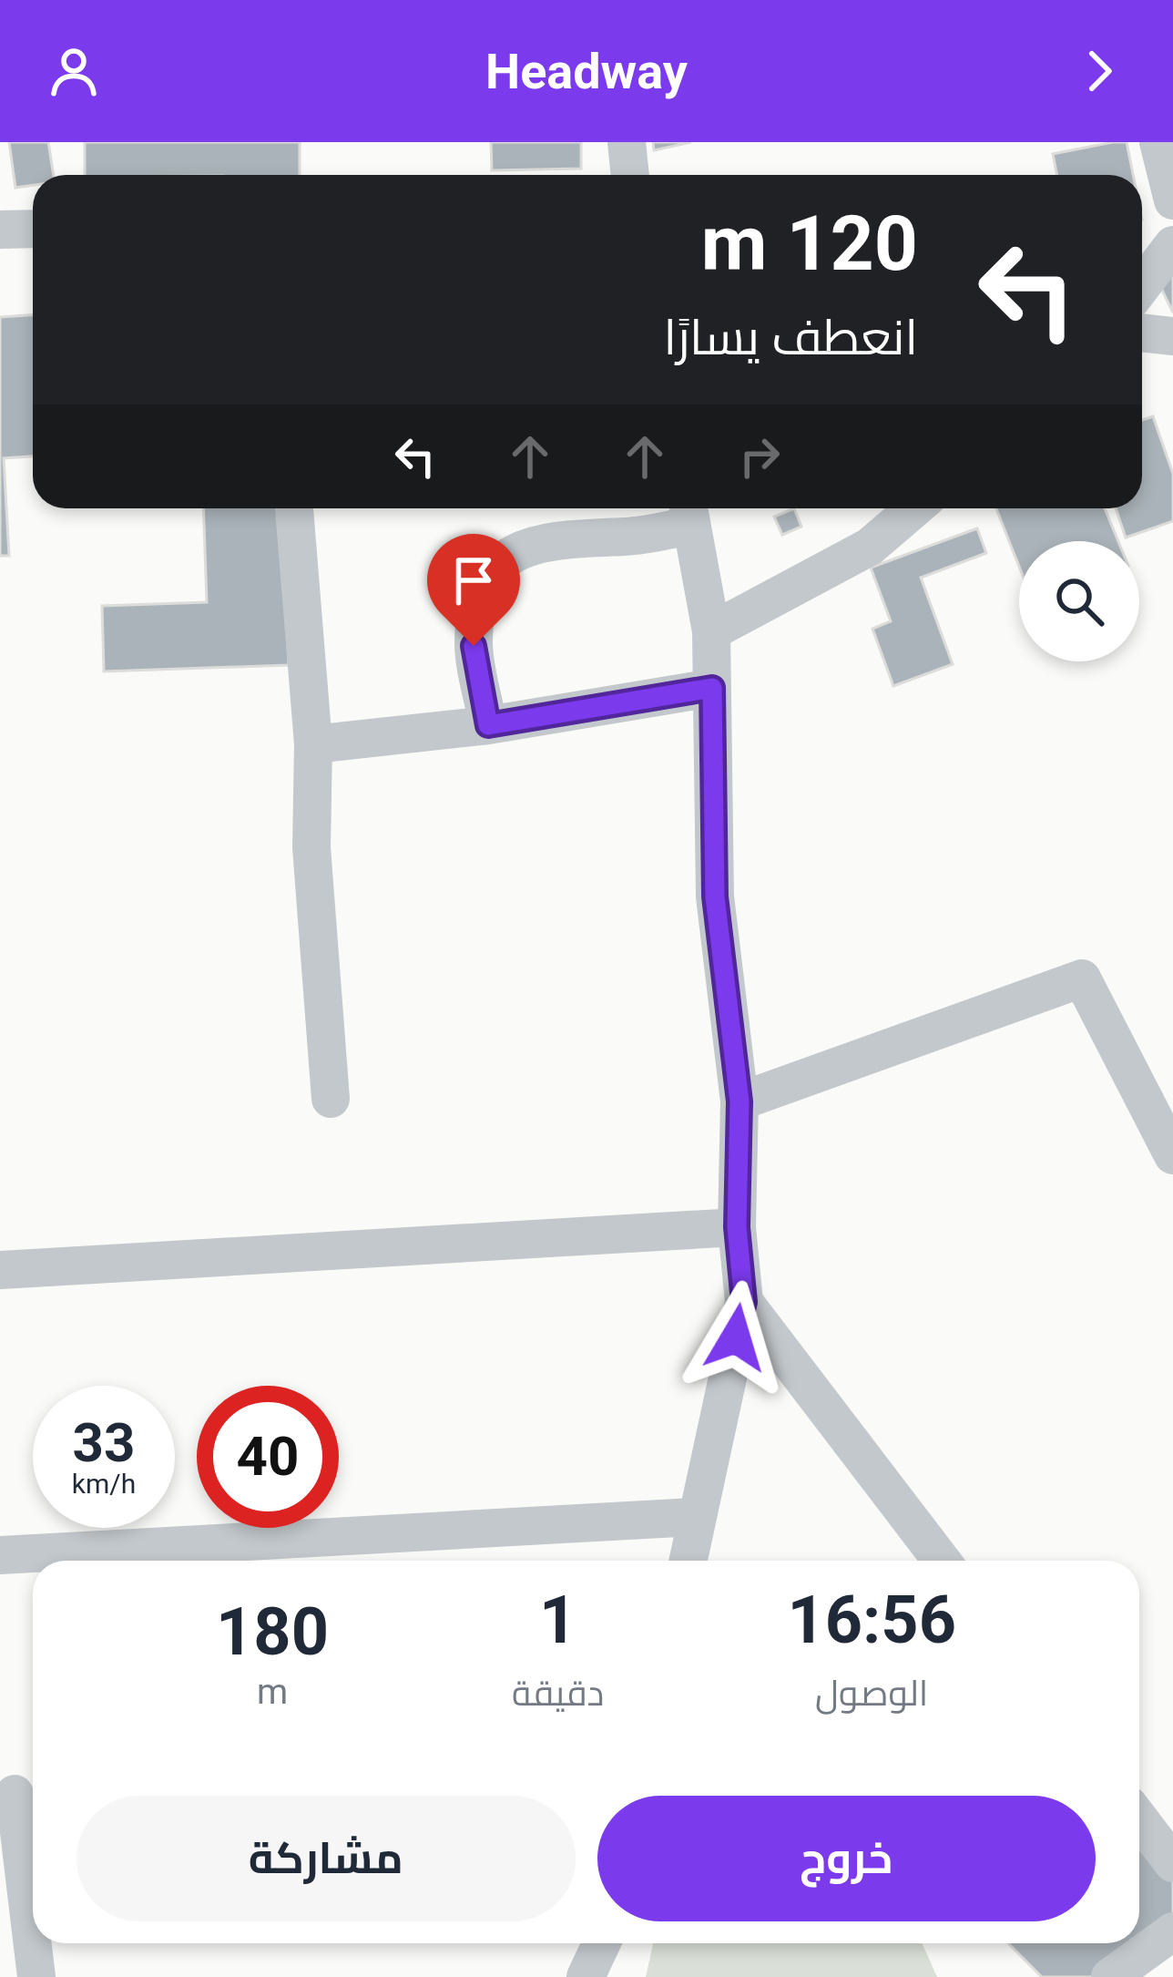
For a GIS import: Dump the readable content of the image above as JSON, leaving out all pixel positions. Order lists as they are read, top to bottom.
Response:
{
  "page": {
    "header": "Headway",
    "turn": ["120 m", "انعطف يسارًا"],
    "speed": "33 km/h",
    "limit": "40",
    "eta": [
      "16:56",
      "الوصول",
      "1",
      "دقيقة",
      "180",
      "m"
    ],
    "buttons": ["خروج", "مشاركة"]
  }
}
